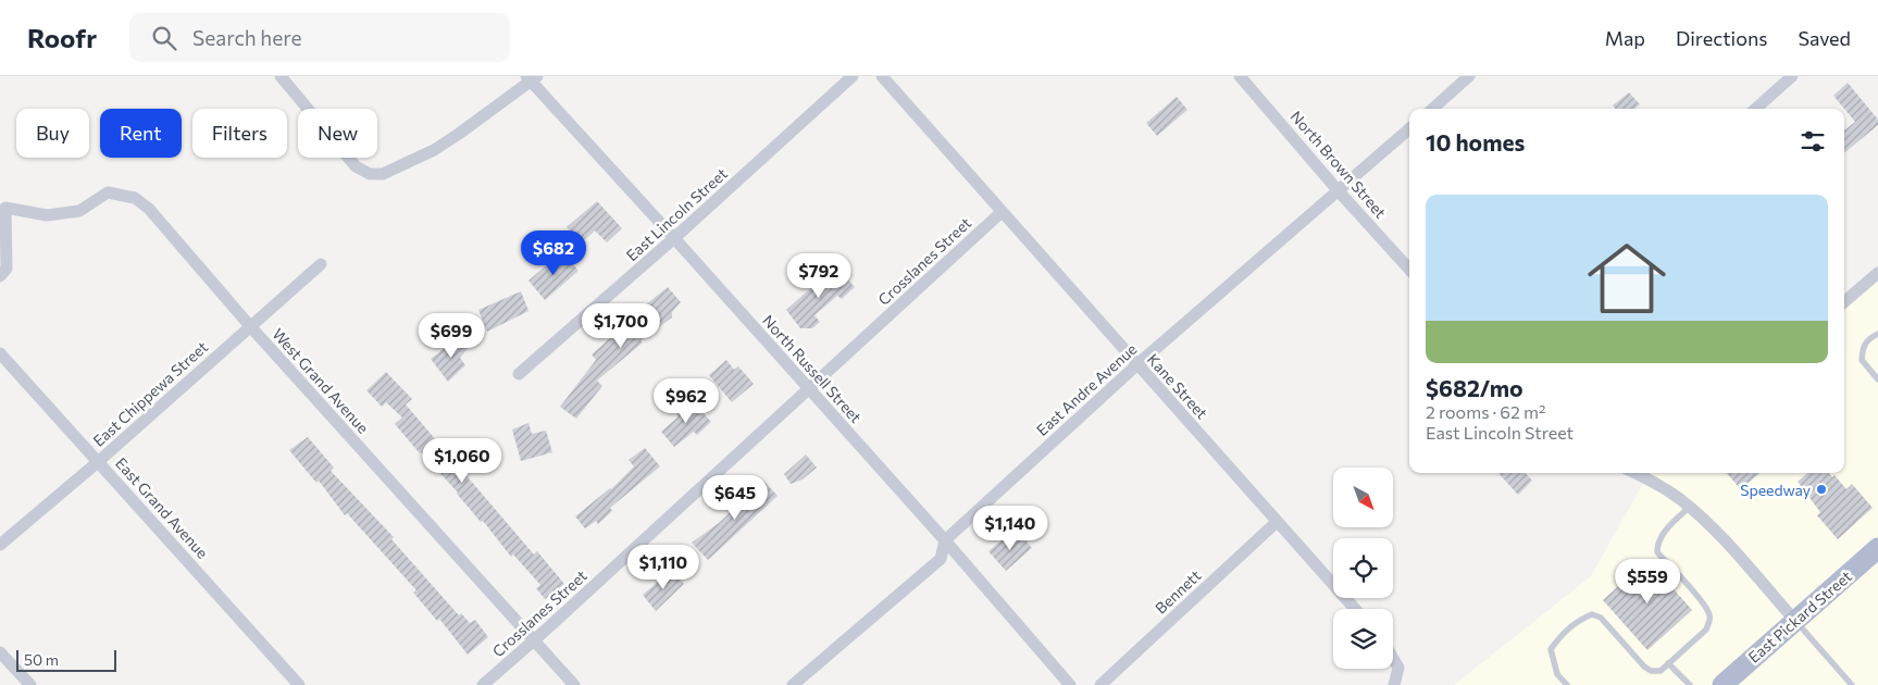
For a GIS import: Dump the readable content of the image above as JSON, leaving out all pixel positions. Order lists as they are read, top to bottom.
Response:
{
  "streets": {
    "main road": ["East Pickard Street"],
    "street": [
      "North Brown Street",
      "East Lincoln Street",
      "Crosslanes Street",
      "North Russell Street",
      "West Grand Avenue",
      "Kane Street",
      "East Andre Avenue",
      "East Chippewa Street",
      "East Grand Avenue",
      "Bennett"
    ]
  },
  "crossings": [
    ["North Brown Street", "East Andre Avenue"],
    ["East Lincoln Street", "North Russell Street"],
    ["Crosslanes Street", "North Russell Street"],
    ["Crosslanes Street", "West Grand Avenue"],
    ["Crosslanes Street", "Kane Street"],
    ["North Russell Street", "East Andre Avenue"],
    ["West Grand Avenue", "East Chippewa Street"],
    ["Kane Street", "East Andre Avenue"],
    ["Kane Street", "Bennett"],
    ["East Chippewa Street", "East Grand Avenue"]
  ],
  "places": ["Speedway"],
  "scale_bar": "50 m",
  "north": "bottom right",
  "page": {
    "header": "Roofr",
    "search": "Search here",
    "nav": ["Map", "Directions", "Saved"],
    "chip": [
      "Buy",
      "Rent",
      "Filters",
      "New"
    ],
    "heading": "10 homes",
    "list": [
      {
        "name": "$682/mo",
        "note": "2 rooms · 62 m² · East Lincoln Street"
      }
    ],
    "price": [
      "$682",
      "$792",
      "$1,700",
      "$699",
      "$962",
      "$1,060",
      "$645",
      "$1,140",
      "$1,110",
      "$559"
    ],
    "scale": "50 m"
  }
}
